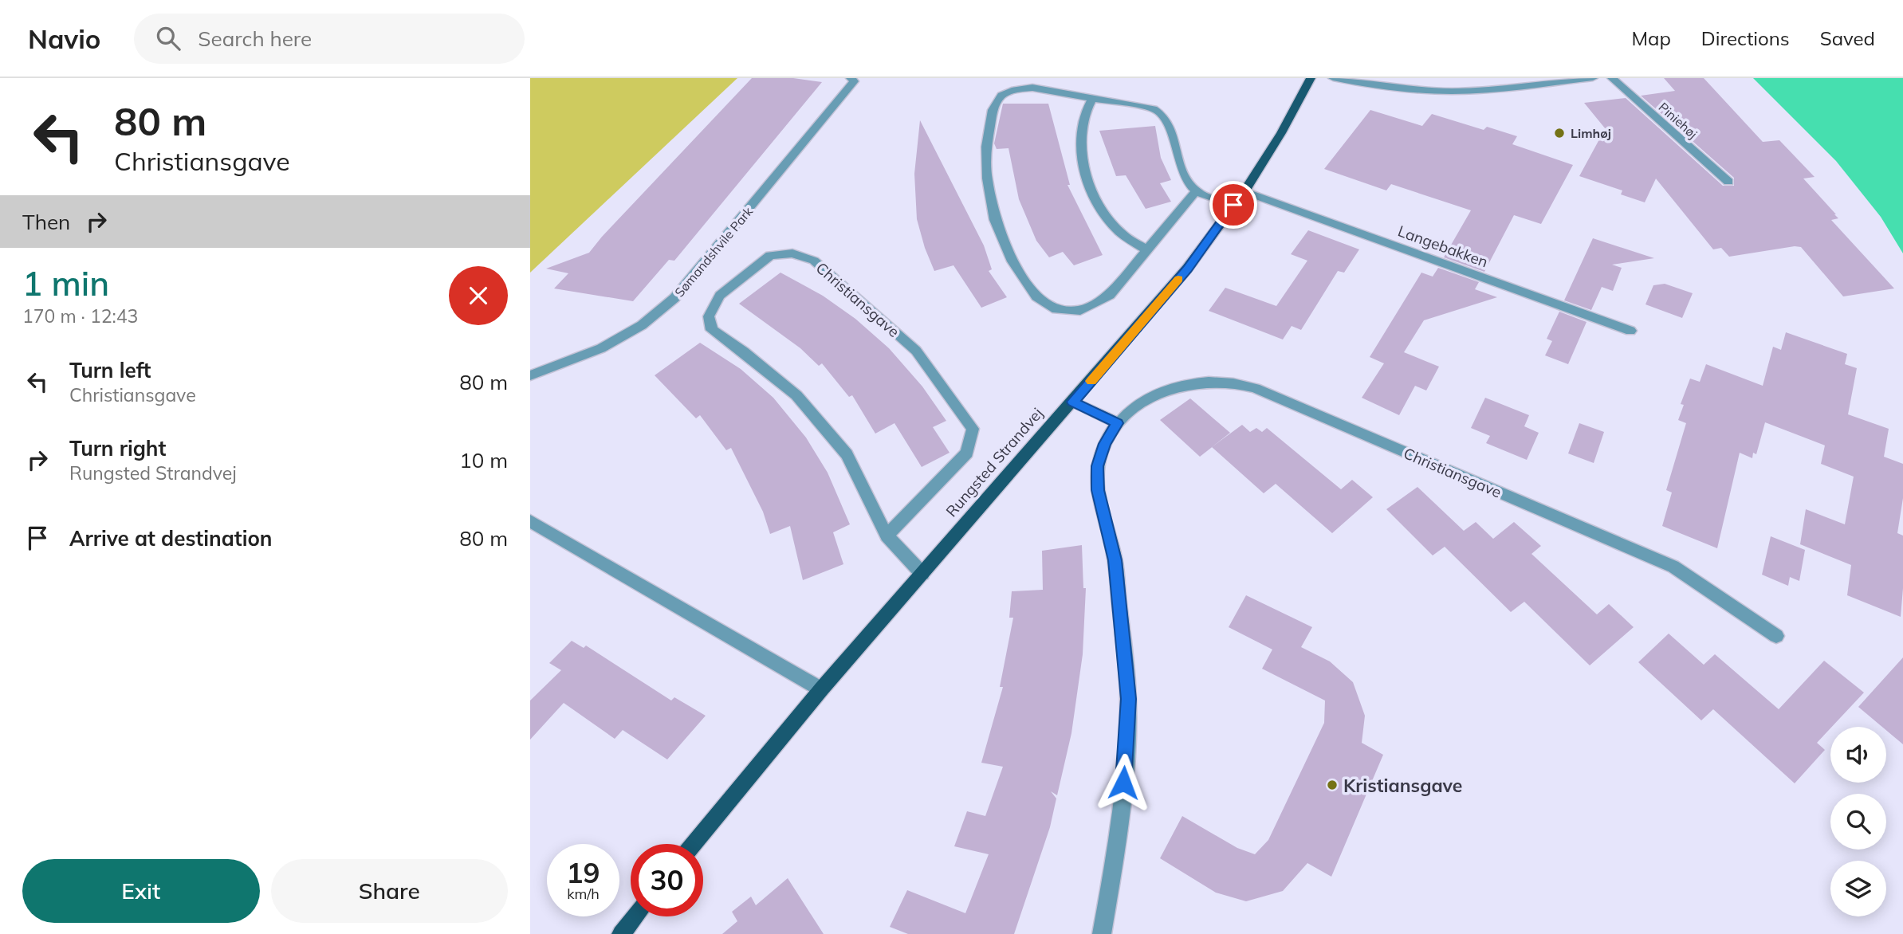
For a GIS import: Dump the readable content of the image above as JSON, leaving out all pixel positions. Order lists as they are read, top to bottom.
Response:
{
  "streets": {
    "main road": ["Rungsted Strandvej"],
    "street": [
      "Piniehøj",
      "Langebakken",
      "Sømandshvile Park",
      "Christiansgave"
    ]
  },
  "crossings": [
    ["Langebakken", "Rungsted Strandvej"],
    ["Christiansgave", "Rungsted Strandvej"]
  ],
  "places": ["Limhøj", "Kristiansgave"],
  "page": {
    "header": "Navio",
    "search": "Search here",
    "nav": ["Map", "Directions", "Saved"],
    "turn": ["80 m", "Christiansgave"],
    "then": "Then",
    "heading": ["1 min", "170 m · 12:43"],
    "list": [
      {
        "name": "Turn left",
        "note": "Christiansgave",
        "value": "80 m"
      },
      {
        "name": "Turn right",
        "note": "Rungsted Strandvej",
        "value": "10 m"
      },
      {
        "name": "Arrive at destination",
        "value": "80 m"
      }
    ],
    "speed": "19 km/h",
    "limit": "30",
    "buttons": ["Exit", "Share"]
  }
}
